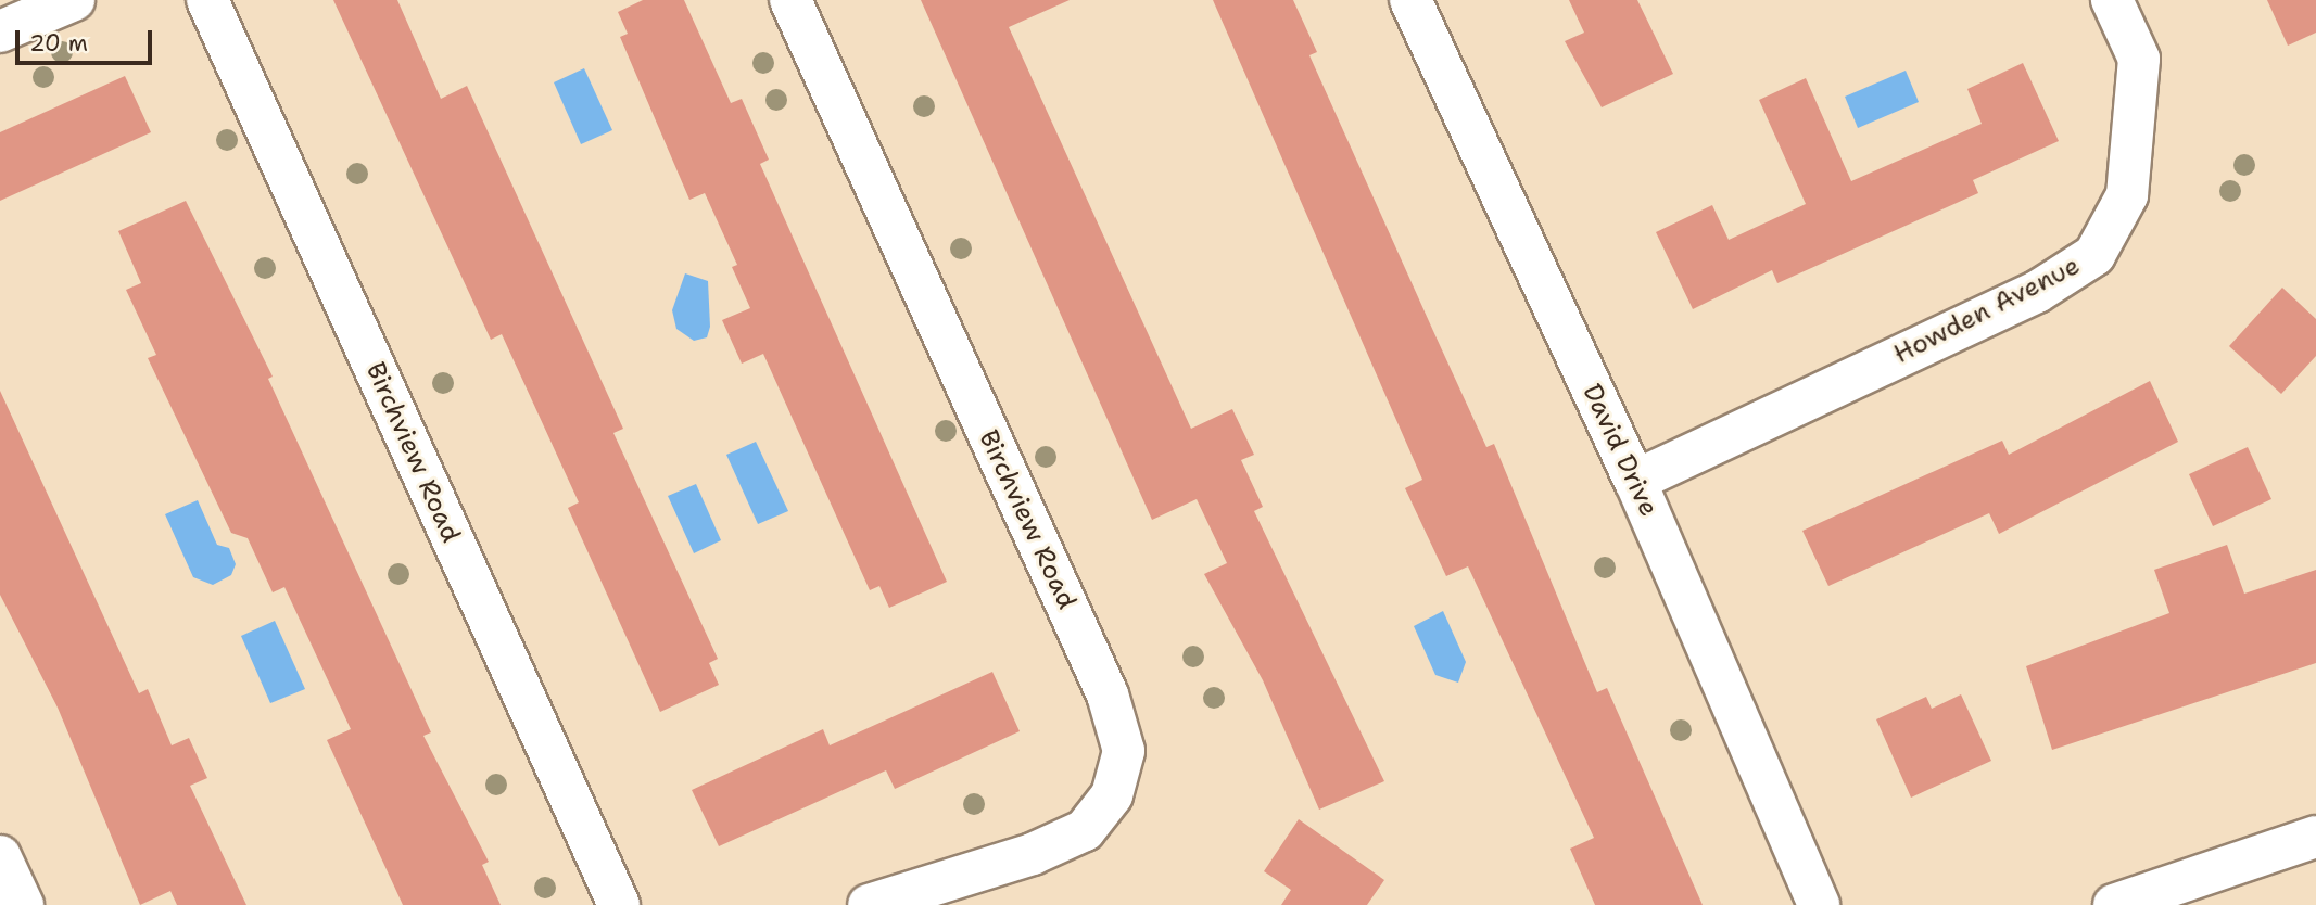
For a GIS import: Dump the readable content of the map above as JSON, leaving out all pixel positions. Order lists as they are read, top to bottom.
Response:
{
  "streets": {
    "street": ["Howden Avenue", "David Drive", "Birchview Road"]
  },
  "crossings": [
    ["Howden Avenue", "David Drive"]
  ],
  "scale_bar": "20 m"
}
